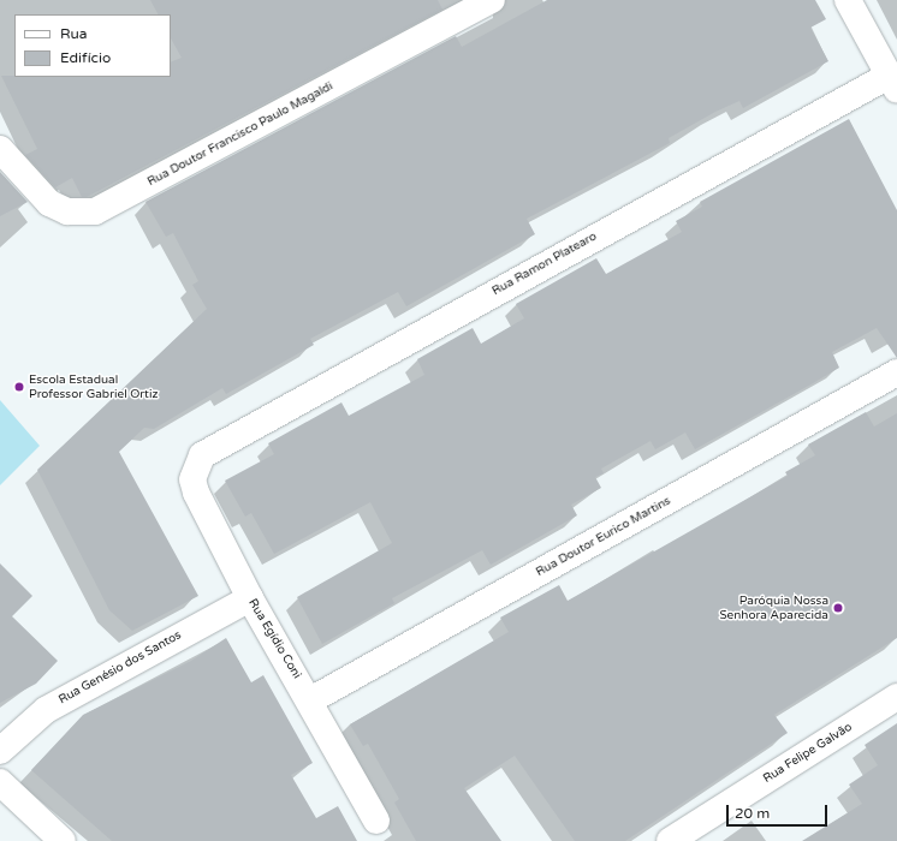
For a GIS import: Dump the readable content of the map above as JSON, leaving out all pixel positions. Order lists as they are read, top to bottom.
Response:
{
  "streets": {
    "street": [
      "Rua Doutor Francisco Paulo Magaldi",
      "Rua Ramon Platearo",
      "Rua Doutor Eurico Martins",
      "Rua Egídio Coni",
      "Rua Genésio dos Santos",
      "Rua Felipe Galvão"
    ]
  },
  "crossings": [
    ["Rua Ramon Platearo", "Rua Egídio Coni"],
    ["Rua Doutor Eurico Martins", "Rua Egídio Coni"],
    ["Rua Egídio Coni", "Rua Genésio dos Santos"]
  ],
  "places": ["Escola Estadual Professor Gabriel Ortiz", "Paróquia Nossa Senhora Aparecida"],
  "legend": ["Rua", "Edifício"],
  "scale_bar": "20 m"
}
